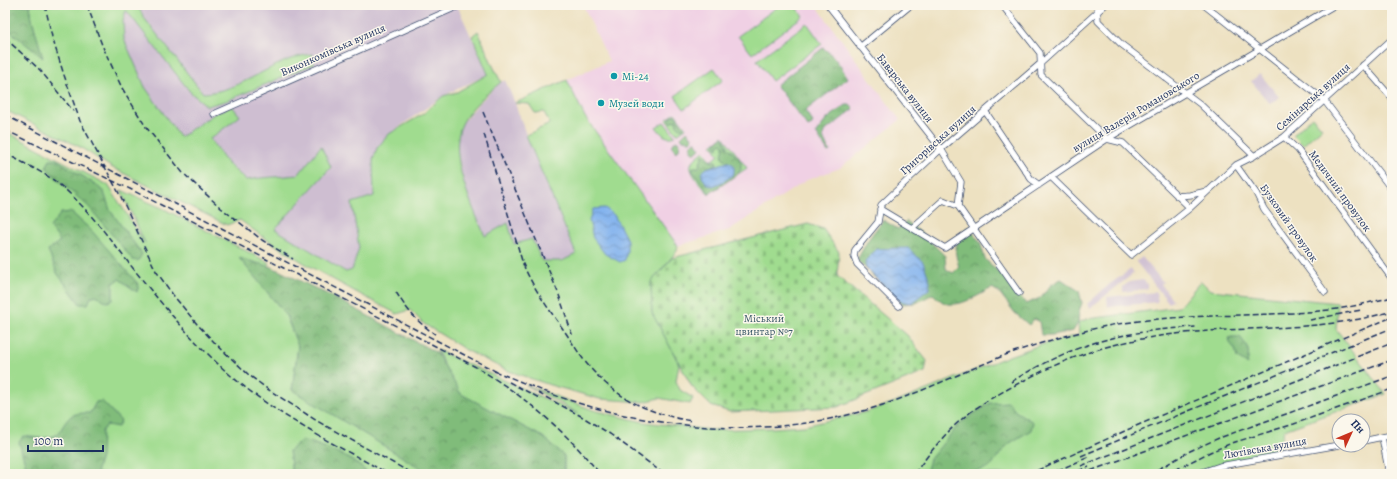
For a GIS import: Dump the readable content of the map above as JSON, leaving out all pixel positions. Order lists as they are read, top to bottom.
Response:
{
  "streets": {
    "street": [
      "Виконкомівська вулиця",
      "Баварська вулиця",
      "Семінарська вулиця",
      "вулиця Валерія Романовського",
      "Григорівська вулиця",
      "Медичний провулок",
      "Бузковий провулок",
      "Лютівська вулиця"
    ]
  },
  "crossings": [
    ["Баварська вулиця", "Григорівська вулиця"],
    ["Семінарська вулиця", "вулиця Валерія Романовського"],
    ["Семінарська вулиця", "Медичний провулок"],
    ["Семінарська вулиця", "Бузковий провулок"],
    ["вулиця Валерія Романовського", "Григорівська вулиця"]
  ],
  "parks": ["Міський цвинтар №7"],
  "places": ["Мі-24", "Музей води"],
  "scale_bar": "100 m",
  "north": "top right"
}
